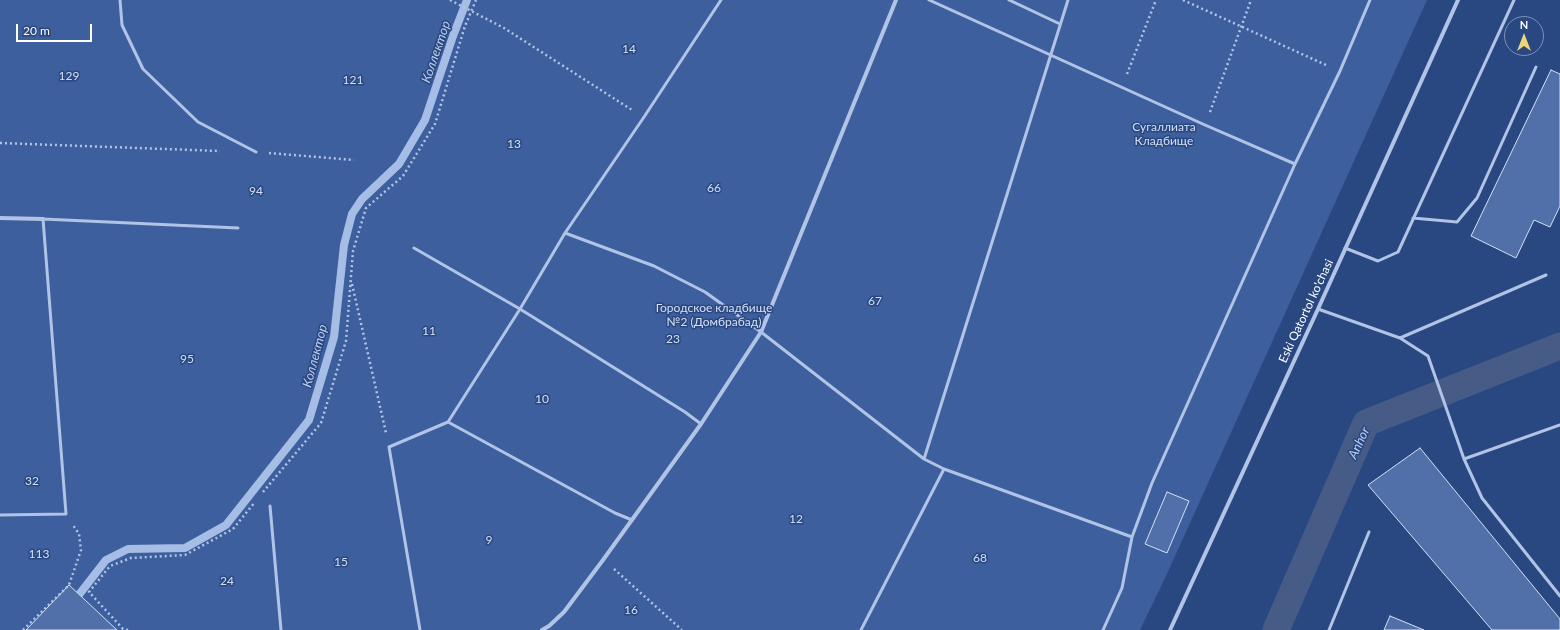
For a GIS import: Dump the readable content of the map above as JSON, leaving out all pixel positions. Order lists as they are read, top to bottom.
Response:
{
  "streets": {
    "street": ["Eski Qatortol ko'chasi"]
  },
  "water": ["Коллектор", "Anhor"],
  "parks": [
    "14",
    "129",
    "121",
    "Сугаллиата Кладбище",
    "13",
    "66",
    "94",
    "67",
    "Городское кладбище №2 (Домбрабад)",
    "11",
    "23",
    "95",
    "10",
    "32",
    "12",
    "9",
    "113",
    "68",
    "15",
    "24",
    "16"
  ],
  "scale_bar": "20 m",
  "north": "top"
}
